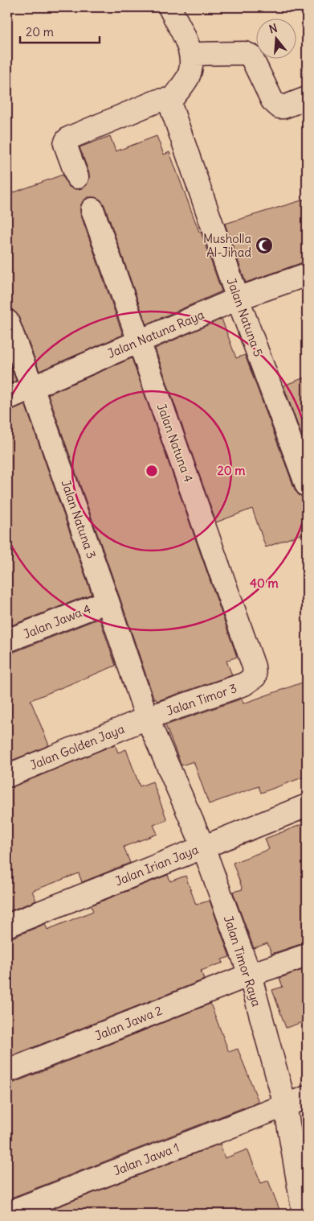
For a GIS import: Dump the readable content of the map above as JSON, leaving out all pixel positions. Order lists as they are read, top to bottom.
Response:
{
  "streets": {
    "street": [
      "Jalan Natuna 5",
      "Jalan Natuna Raya",
      "Jalan Natuna 4",
      "Jalan Natuna 3",
      "Jalan Jawa 4",
      "Jalan Timor 3",
      "Jalan Golden Jaya",
      "Jalan Irian Jaya",
      "Jalan Timor Raya",
      "Jalan Jawa 2",
      "Jalan Jawa 1"
    ]
  },
  "crossings": [
    ["Jalan Natuna 5", "Jalan Natuna Raya"],
    ["Jalan Natuna Raya", "Jalan Natuna 4"],
    ["Jalan Natuna Raya", "Jalan Natuna 3"],
    ["Jalan Natuna 4", "Jalan Timor 3"],
    ["Jalan Natuna 3", "Jalan Jawa 4"],
    ["Jalan Natuna 3", "Jalan Timor 3"],
    ["Jalan Natuna 3", "Jalan Golden Jaya"],
    ["Jalan Natuna 3", "Jalan Timor Raya"],
    ["Jalan Timor 3", "Jalan Golden Jaya"],
    ["Jalan Timor 3", "Jalan Timor Raya"],
    ["Jalan Golden Jaya", "Jalan Timor Raya"],
    ["Jalan Irian Jaya", "Jalan Timor Raya"],
    ["Jalan Timor Raya", "Jalan Jawa 2"],
    ["Jalan Timor Raya", "Jalan Jawa 1"]
  ],
  "places": {
    "mosque": ["Musholla Al-Jihad"]
  },
  "scale_bar": "20 m",
  "north": "top",
  "rings": ["20 m", "40 m"]
}
